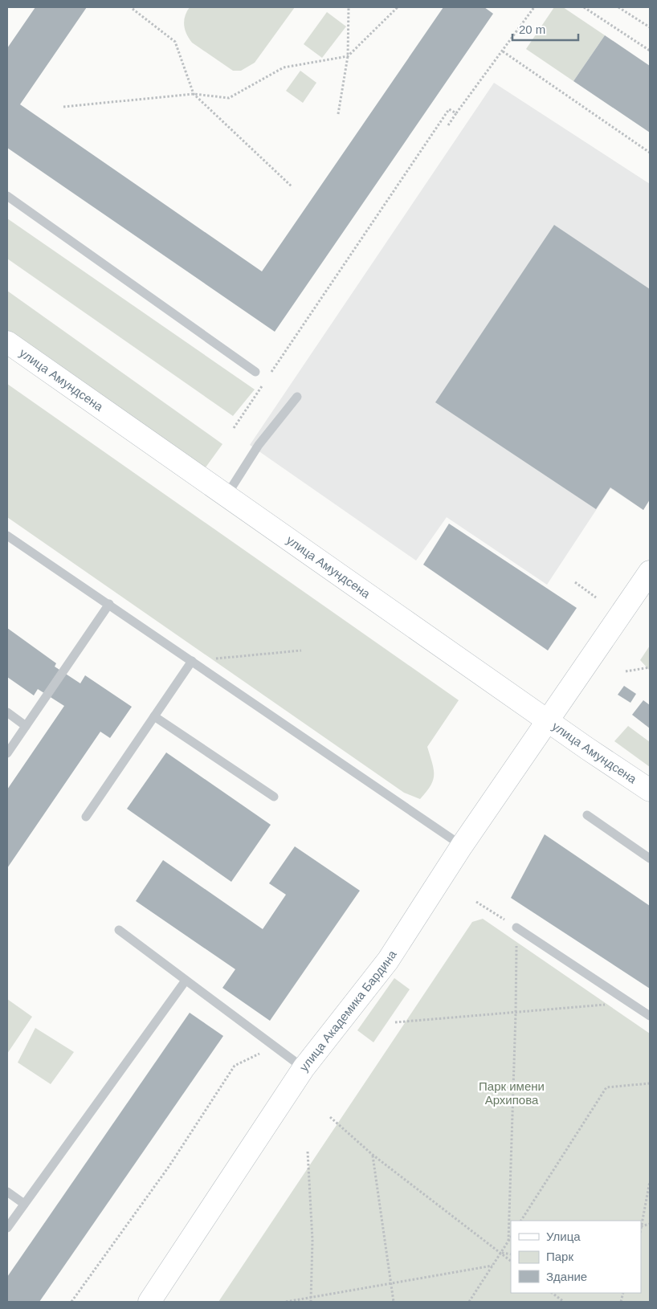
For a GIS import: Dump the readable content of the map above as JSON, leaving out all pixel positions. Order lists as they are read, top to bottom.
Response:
{
  "streets": {
    "street": ["улица Амундсена", "улица Академика Бардина"]
  },
  "crossings": [
    ["улица Амундсена", "улица Академика Бардина"]
  ],
  "parks": ["Парк имени Архипова"],
  "legend": ["Улица", "Парк", "Здание"],
  "scale_bar": "20 m"
}
